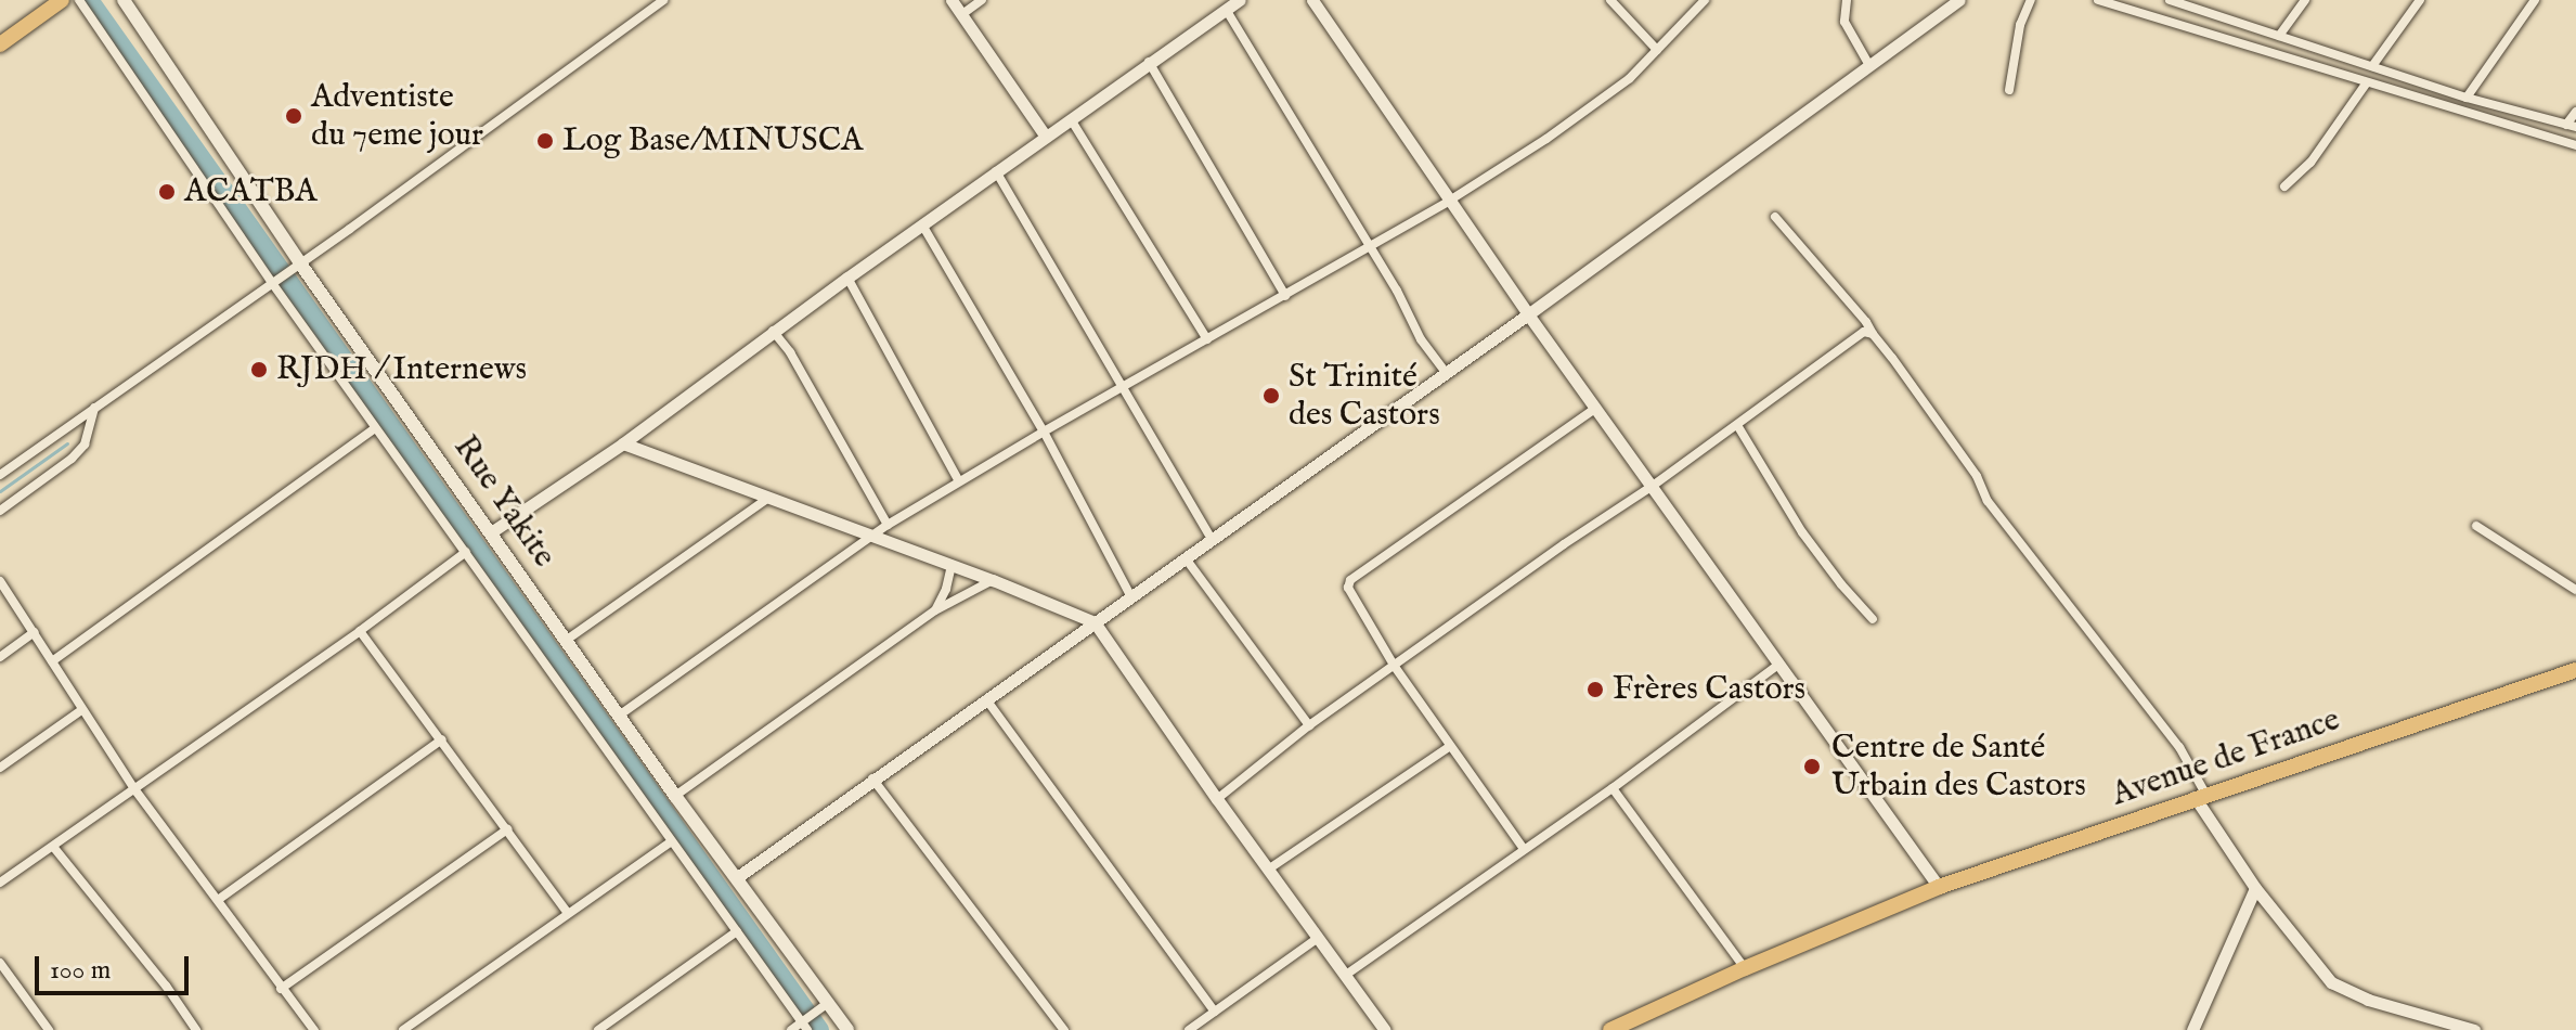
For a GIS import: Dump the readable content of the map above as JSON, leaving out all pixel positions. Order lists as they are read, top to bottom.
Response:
{
  "streets": {
    "main road": ["Rue Yakite", "Avenue de France"]
  },
  "places": [
    "Adventiste du 7eme jour",
    "Log Base/MINUSCA",
    "ACATBA",
    "RJDH / Internews",
    "St Trinité des Castors",
    "Frères Castors",
    "Centre de Santé Urbain des Castors"
  ],
  "scale_bar": "100 m"
}
